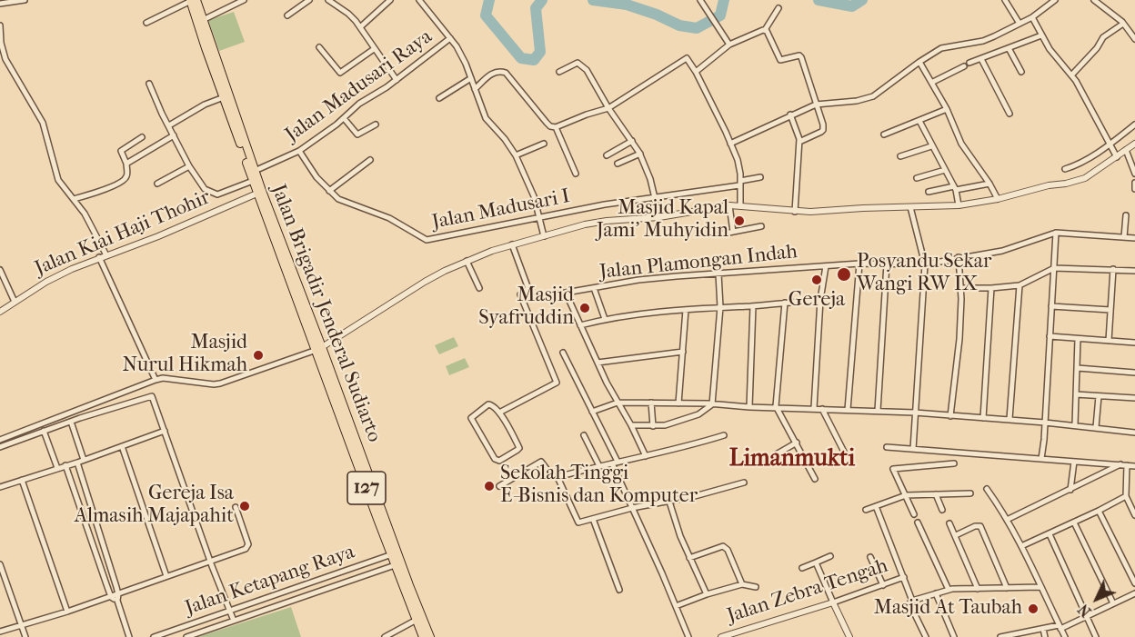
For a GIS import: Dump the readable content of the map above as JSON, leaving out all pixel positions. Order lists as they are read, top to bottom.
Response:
{
  "streets": {
    "main road": ["Jalan Brigadir Jenderal Sudiarto", "127"],
    "street": [
      "Jalan Madusari Raya",
      "Jalan Madusari I",
      "Jalan Kiai Haji Thohir",
      "Jalan Plamongan Indah",
      "Jalan Ketapang Raya",
      "Jalan Zebra Tengah"
    ]
  },
  "crossings": [
    ["Jalan Madusari Raya", "Jalan Madusari I"],
    ["Jalan Madusari Raya", "Jalan Brigadir Jenderal Sudiarto"],
    ["Jalan Kiai Haji Thohir", "Jalan Brigadir Jenderal Sudiarto"],
    ["Jalan Brigadir Jenderal Sudiarto", "Jalan Ketapang Raya"]
  ],
  "districts": ["Limanmukti"],
  "places": [
    "Masjid Kapal Jami' Muhyidin",
    "Posyandu Sekar Wangi RW IX",
    "Gereja",
    "Masjid Syafruddin",
    "Masjid Nurul Hikmah",
    "Sekolah Tinggi E-Bisnis dan Komputer",
    "Gereja Isa Almasih Majapahit",
    "Masjid At Taubah"
  ],
  "north": "bottom left"
}
